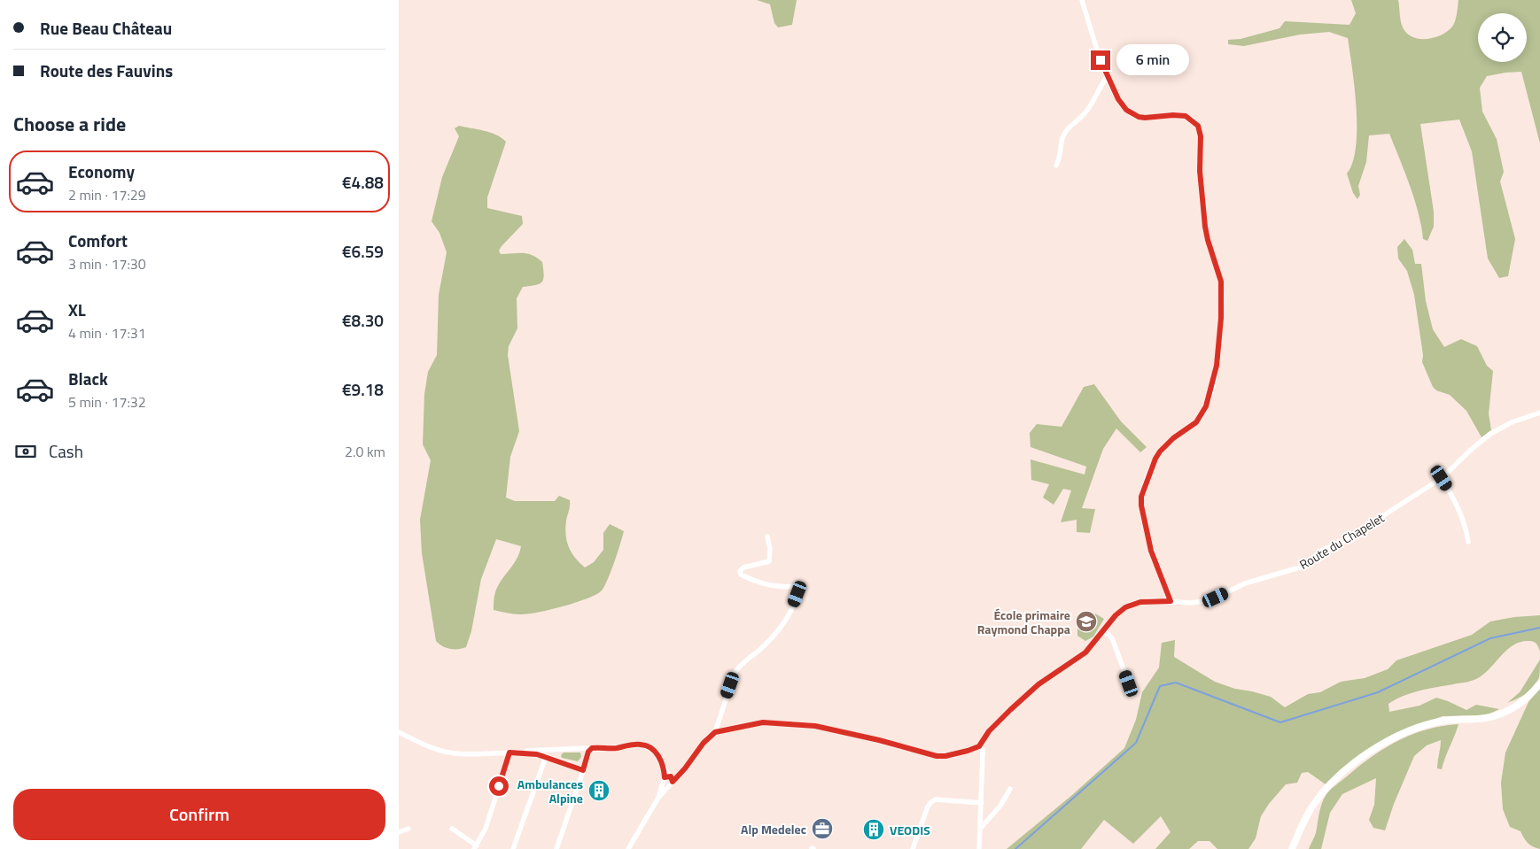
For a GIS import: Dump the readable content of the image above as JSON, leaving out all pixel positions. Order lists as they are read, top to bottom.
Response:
{
  "streets": {
    "street": ["Route du Chapelet"]
  },
  "places": {
    "school or university": ["École primaire Raymond Chappa"],
    "building": ["Ambulances Alpine", "VEODIS"],
    "office": ["Alp Medelec"]
  },
  "page": {
    "banner": ["Rue Beau Château", "Route des Fauvins"],
    "bubble": "6 min",
    "heading": "Choose a ride",
    "list": [
      {
        "name": "Economy",
        "note": "2 min · 17:29",
        "value": "€4.88"
      },
      {
        "name": "Comfort",
        "note": "3 min · 17:30",
        "value": "€6.59"
      },
      {
        "name": "XL",
        "note": "4 min · 17:31",
        "value": "€8.30"
      },
      {
        "name": "Black",
        "note": "5 min · 17:32",
        "value": "€9.18"
      }
    ],
    "pay": ["Cash", "2.0 km"],
    "buttons": "Confirm"
  }
}
